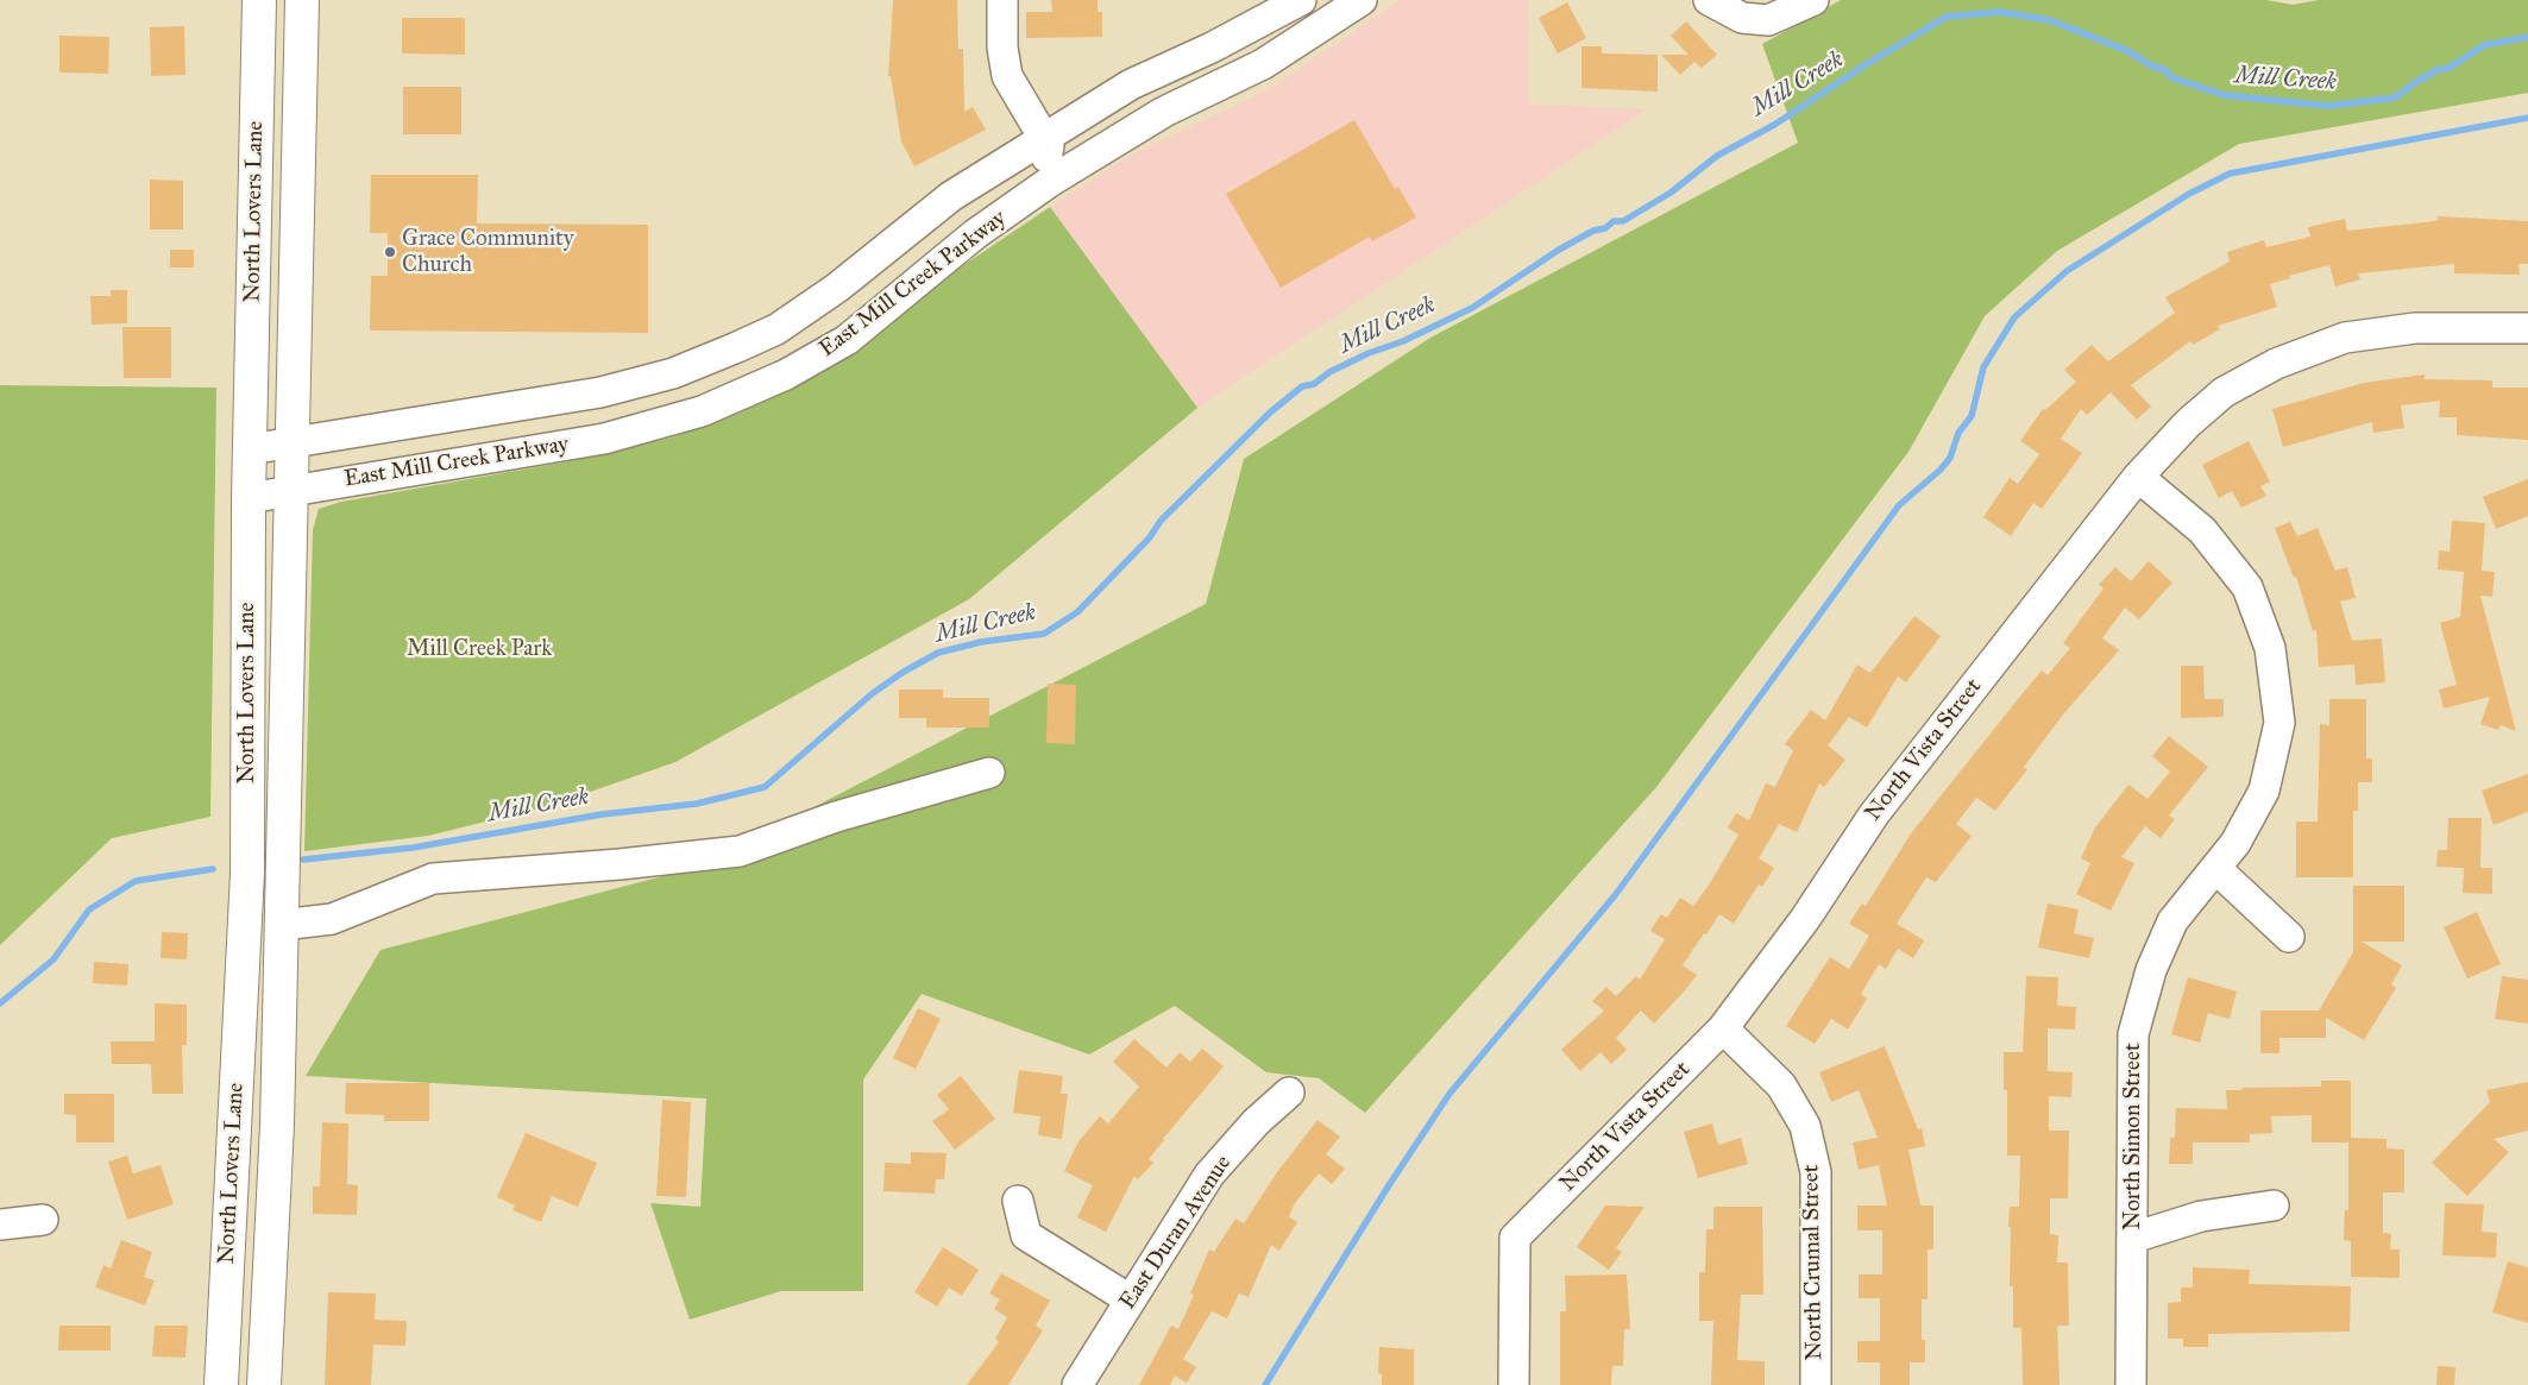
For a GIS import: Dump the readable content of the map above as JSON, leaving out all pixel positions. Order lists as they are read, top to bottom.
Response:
{
  "streets": {
    "main road": ["North Lovers Lane"],
    "street": [
      "East Mill Creek Parkway",
      "North Vista Street",
      "North Simon Street",
      "East Duran Avenue",
      "North Crumal Street"
    ]
  },
  "crossings": [
    ["North Lovers Lane", "East Mill Creek Parkway"],
    ["North Vista Street", "North Simon Street"],
    ["North Vista Street", "North Crumal Street"]
  ],
  "water": ["Mill Creek"],
  "parks": ["Mill Creek Park"],
  "places": ["Grace Community Church"]
}
